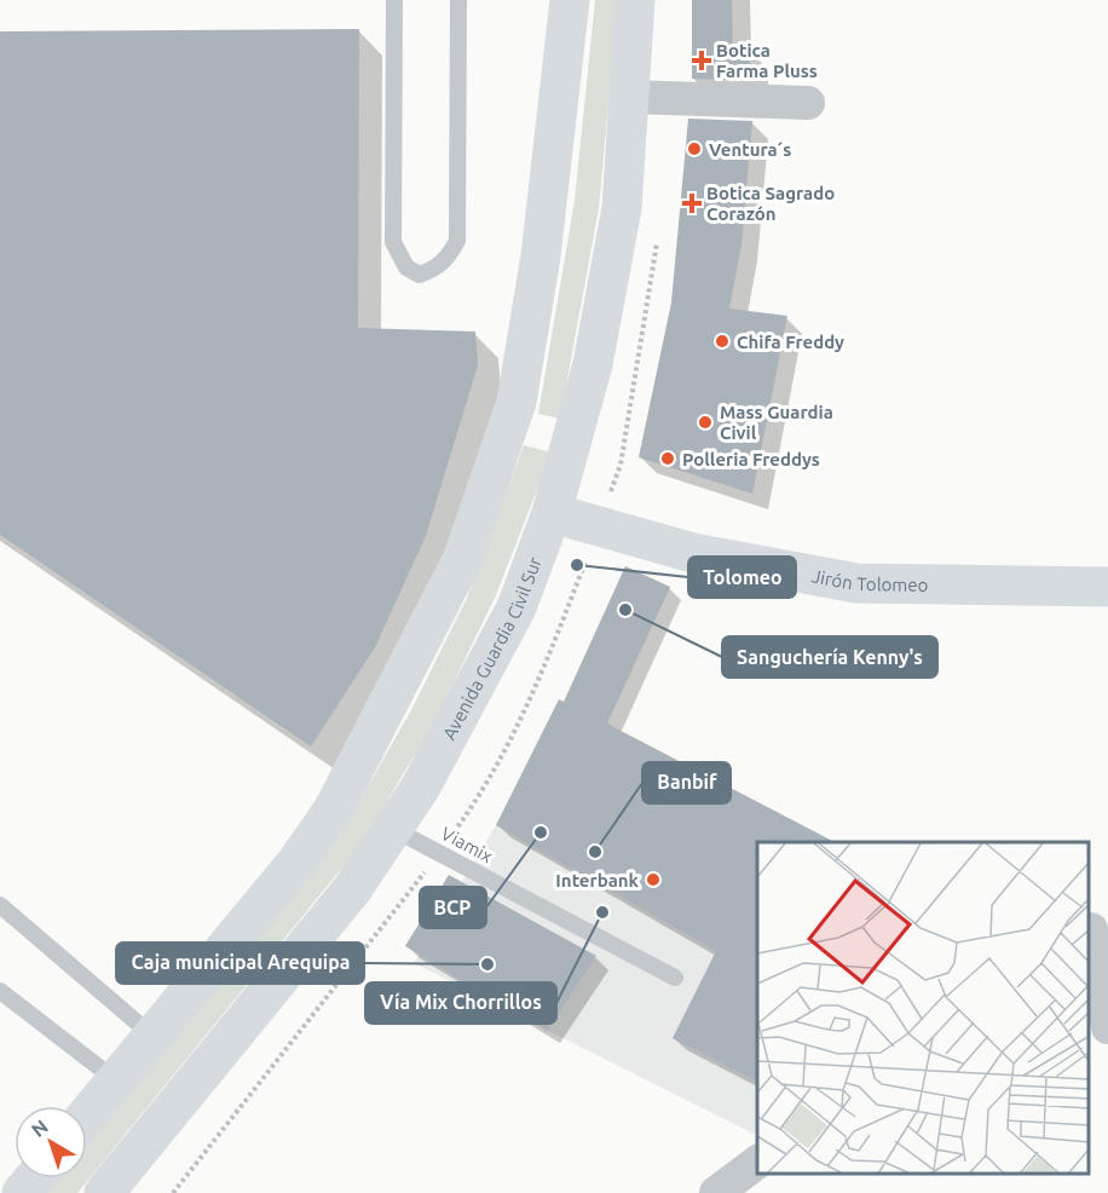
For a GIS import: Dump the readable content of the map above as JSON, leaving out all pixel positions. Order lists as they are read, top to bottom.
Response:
{
  "streets": {
    "main road": ["Jirón Tolomeo", "Avenida Guardia Civil Sur"],
    "lane": ["Viamix"]
  },
  "crossings": [
    ["Jirón Tolomeo", "Avenida Guardia Civil Sur"],
    ["Avenida Guardia Civil Sur", "Viamix"]
  ],
  "places": {
    "health": ["Botica Farma Pluss", "Botica Sagrado Corazón"],
    "other": [
      "Ventura´s",
      "Chifa Freddy",
      "Mass Guardia Civil",
      "Polleria Freddys",
      "Tolomeo",
      "Sanguchería Kenny's",
      "BCP",
      "Banbif",
      "Interbank",
      "Vía Mix Chorrillos",
      "Caja municipal Arequipa"
    ]
  },
  "north": "top left"
}
